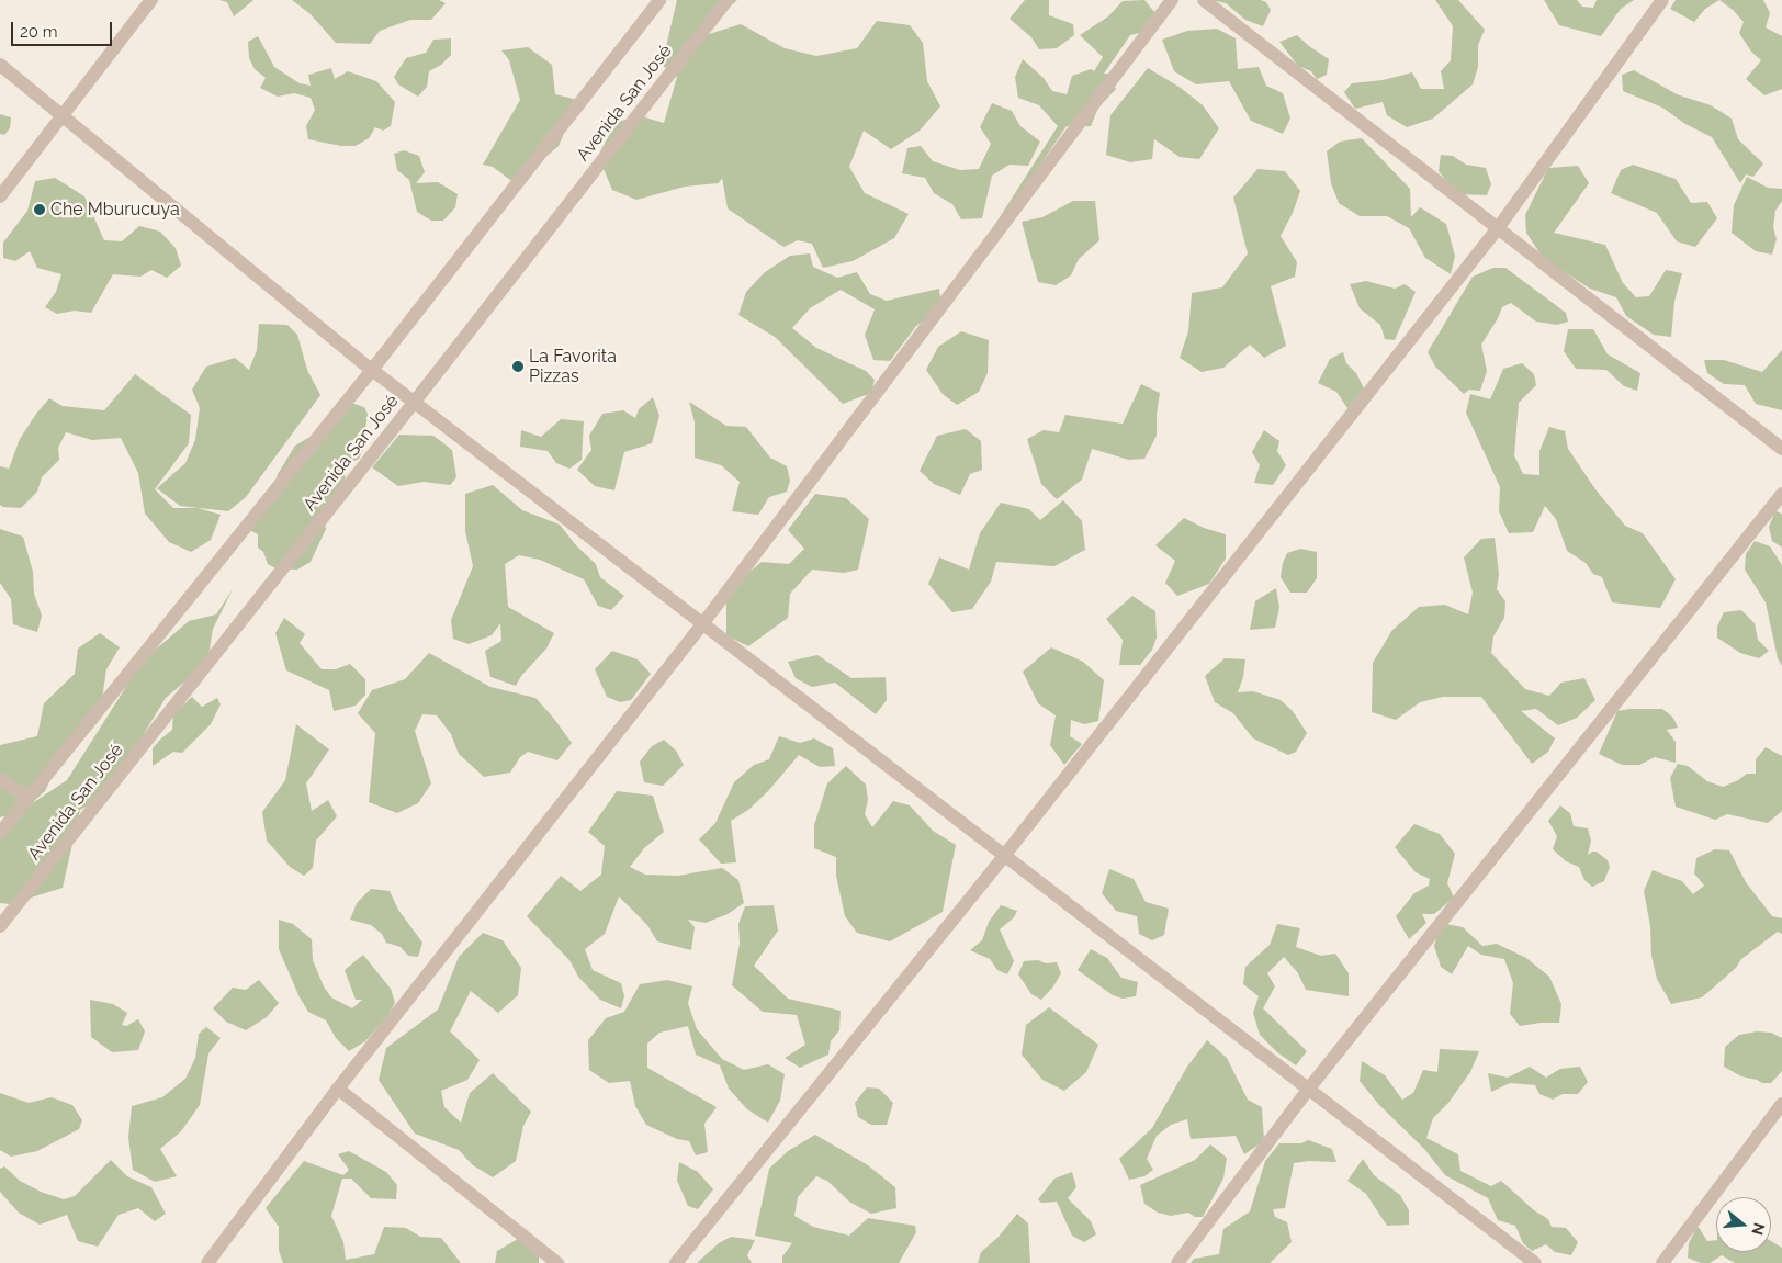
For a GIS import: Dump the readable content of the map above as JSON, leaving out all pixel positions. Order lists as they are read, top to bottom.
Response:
{
  "streets": {
    "street": ["Avenida San José"]
  },
  "places": ["Che Mburucuya", "La Favorita Pizzas"],
  "scale_bar": "20 m",
  "north": "right"
}
